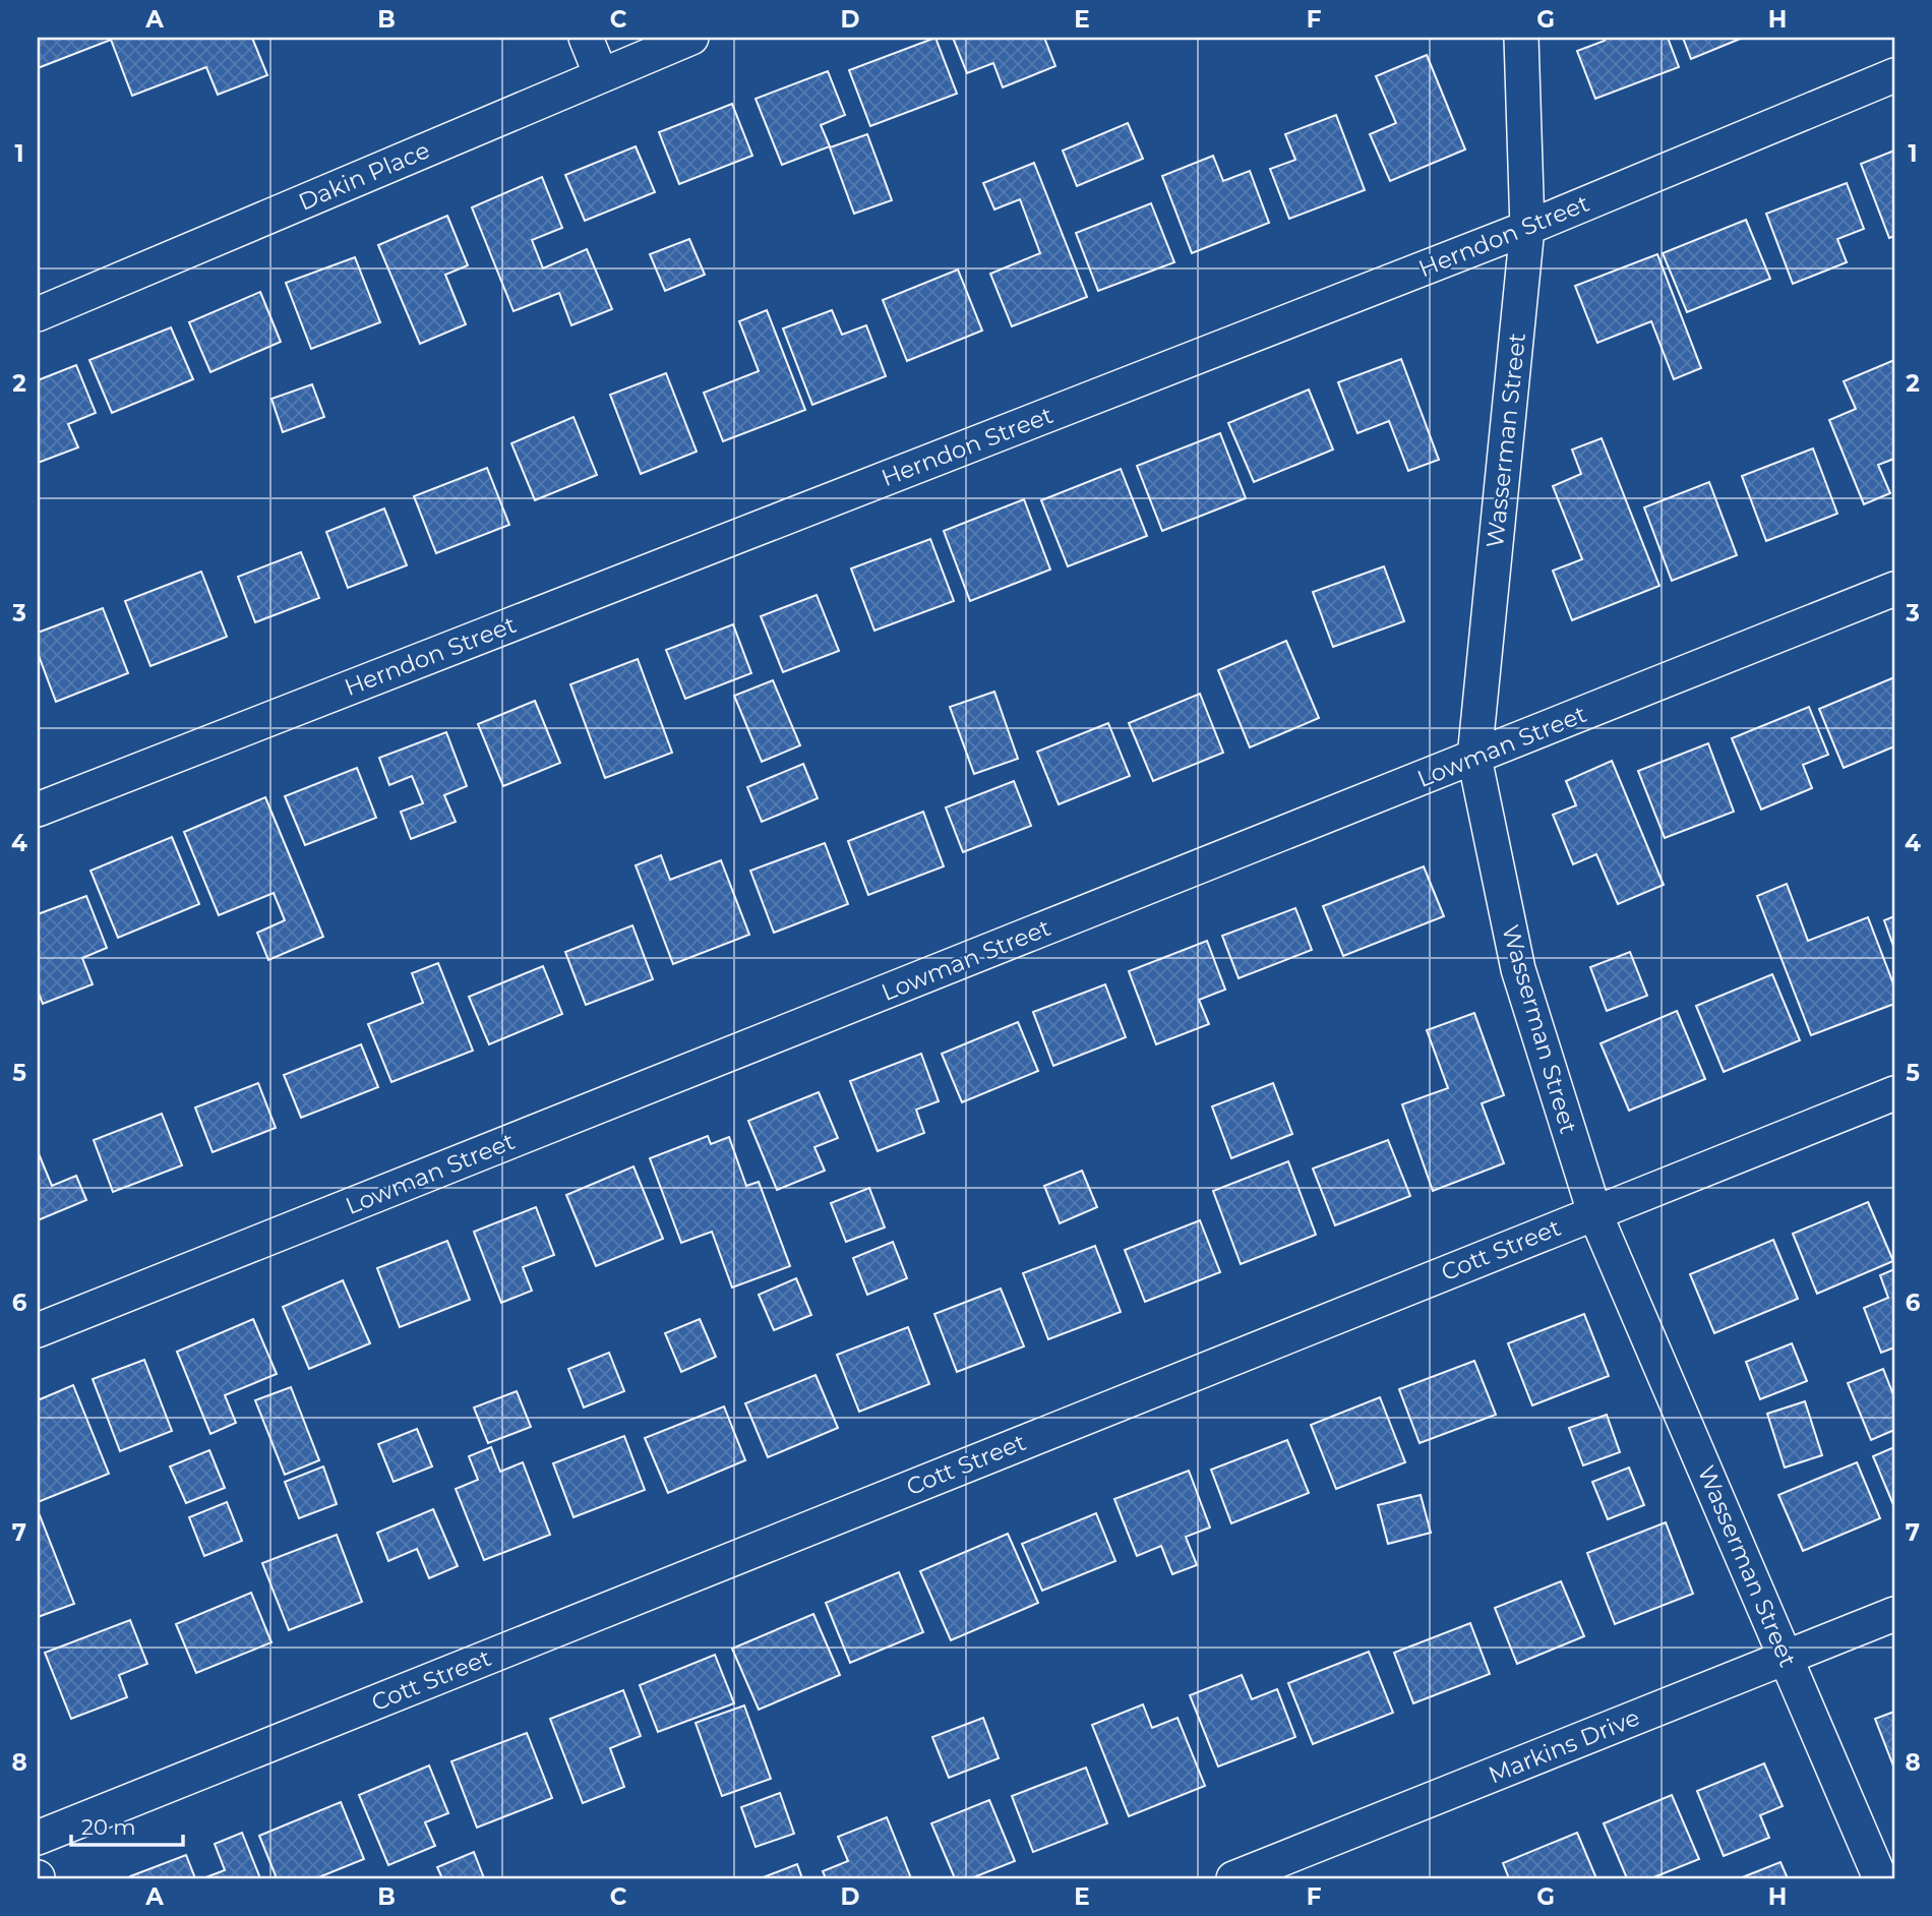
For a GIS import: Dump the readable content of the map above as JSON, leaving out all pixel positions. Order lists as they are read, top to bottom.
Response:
{
  "streets": {
    "street": [
      "Dakin Place",
      "Herndon Street",
      "Wasserman Street",
      "Lowman Street",
      "Cott Street",
      "Markins Drive"
    ]
  },
  "crossings": [
    ["Herndon Street", "Wasserman Street"],
    ["Wasserman Street", "Lowman Street"],
    ["Wasserman Street", "Cott Street"],
    ["Wasserman Street", "Markins Drive"]
  ],
  "scale_bar": "20 m",
  "grid": {
    "columns": [
      "A",
      "B",
      "C",
      "D",
      "E",
      "F",
      "G",
      "H"
    ],
    "rows": [
      "1",
      "2",
      "3",
      "4",
      "5",
      "6",
      "7",
      "8"
    ]
  }
}
